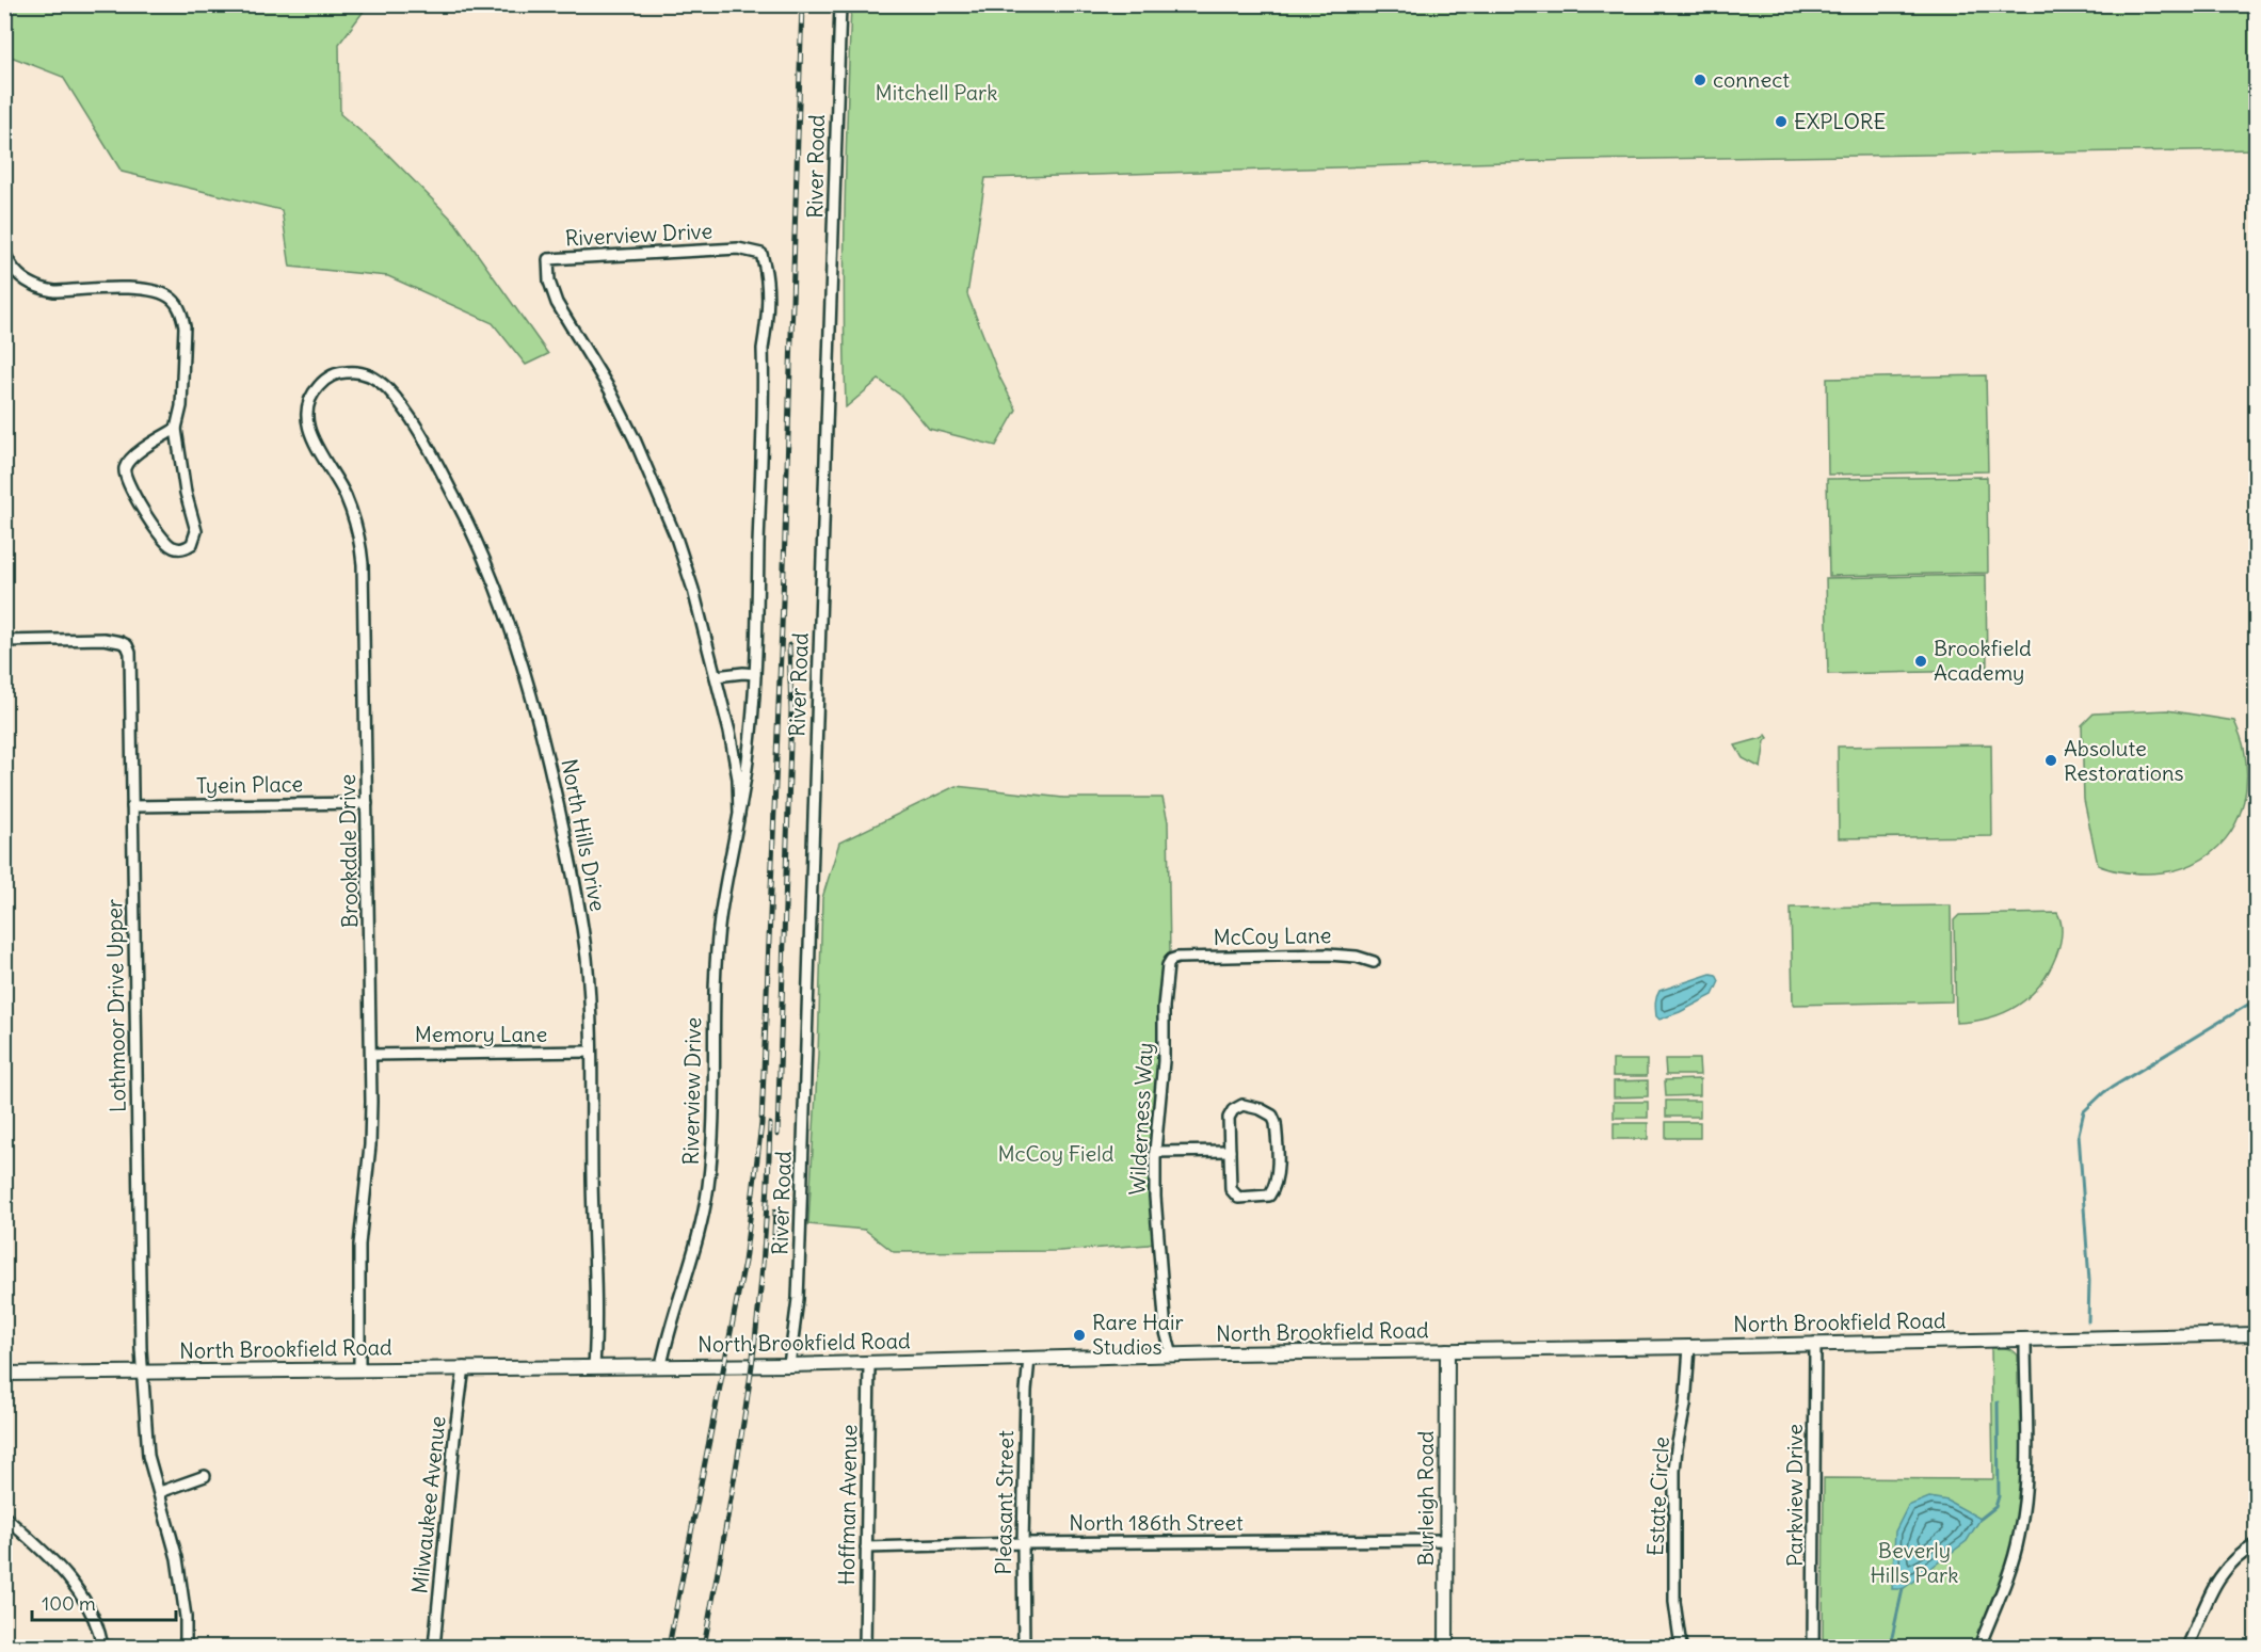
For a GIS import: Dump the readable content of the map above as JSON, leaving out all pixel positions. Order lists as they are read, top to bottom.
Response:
{
  "streets": {
    "street": [
      "River Road",
      "Riverview Drive",
      "Tyein Place",
      "North Hills Drive",
      "Brookdale Drive",
      "McCoy Lane",
      "Lothmoor Drive Upper",
      "Memory Lane",
      "Wilderness Way",
      "North Brookfield Road",
      "Parkview Drive",
      "Estate Circle",
      "Burleigh Road",
      "Pleasant Street",
      "Milwaukee Avenue",
      "Hoffman Avenue",
      "North 186th Street"
    ]
  },
  "crossings": [
    ["River Road", "North Brookfield Road"],
    ["Riverview Drive", "North Brookfield Road"],
    ["Tyein Place", "Brookdale Drive"],
    ["Tyein Place", "Lothmoor Drive Upper"],
    ["North Hills Drive", "Brookdale Drive"],
    ["North Hills Drive", "Memory Lane"],
    ["North Hills Drive", "North Brookfield Road"],
    ["Brookdale Drive", "Memory Lane"],
    ["Brookdale Drive", "North Brookfield Road"],
    ["McCoy Lane", "Wilderness Way"],
    ["Lothmoor Drive Upper", "North Brookfield Road"],
    ["Wilderness Way", "North Brookfield Road"],
    ["North Brookfield Road", "Parkview Drive"],
    ["North Brookfield Road", "Estate Circle"],
    ["North Brookfield Road", "Burleigh Road"],
    ["North Brookfield Road", "Pleasant Street"],
    ["North Brookfield Road", "Milwaukee Avenue"],
    ["North Brookfield Road", "Hoffman Avenue"],
    ["Burleigh Road", "North 186th Street"],
    ["Pleasant Street", "North 186th Street"],
    ["Hoffman Avenue", "North 186th Street"]
  ],
  "parks": ["Mitchell Park", "McCoy Field", "Beverly Hills Park"],
  "places": [
    "connect",
    "EXPLORE",
    "Brookfield Academy",
    "Absolute Restorations",
    "Rare Hair Studios"
  ],
  "scale_bar": "100 m"
}
